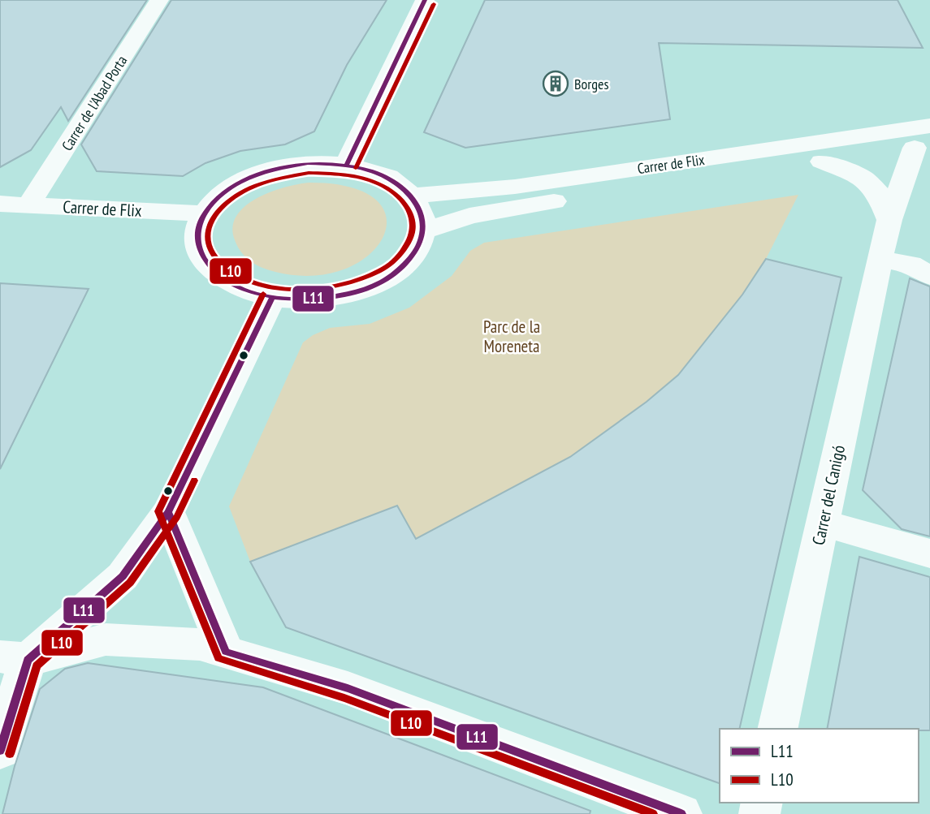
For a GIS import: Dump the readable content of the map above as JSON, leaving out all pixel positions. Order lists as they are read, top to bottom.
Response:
{
  "streets": {
    "street": ["Carrer de l'Abad Porta", "Carrer de Flix", "Carrer del Canigó"]
  },
  "crossings": [
    ["Carrer de l'Abad Porta", "Carrer de Flix"],
    ["Carrer de Flix", "Carrer del Canigó"]
  ],
  "parks": ["Parc de la Moreneta"],
  "places": {
    "building": ["Borges"]
  },
  "lines": ["transit line L11", "transit line L10"],
  "legend": ["L11", "L10"]
}
